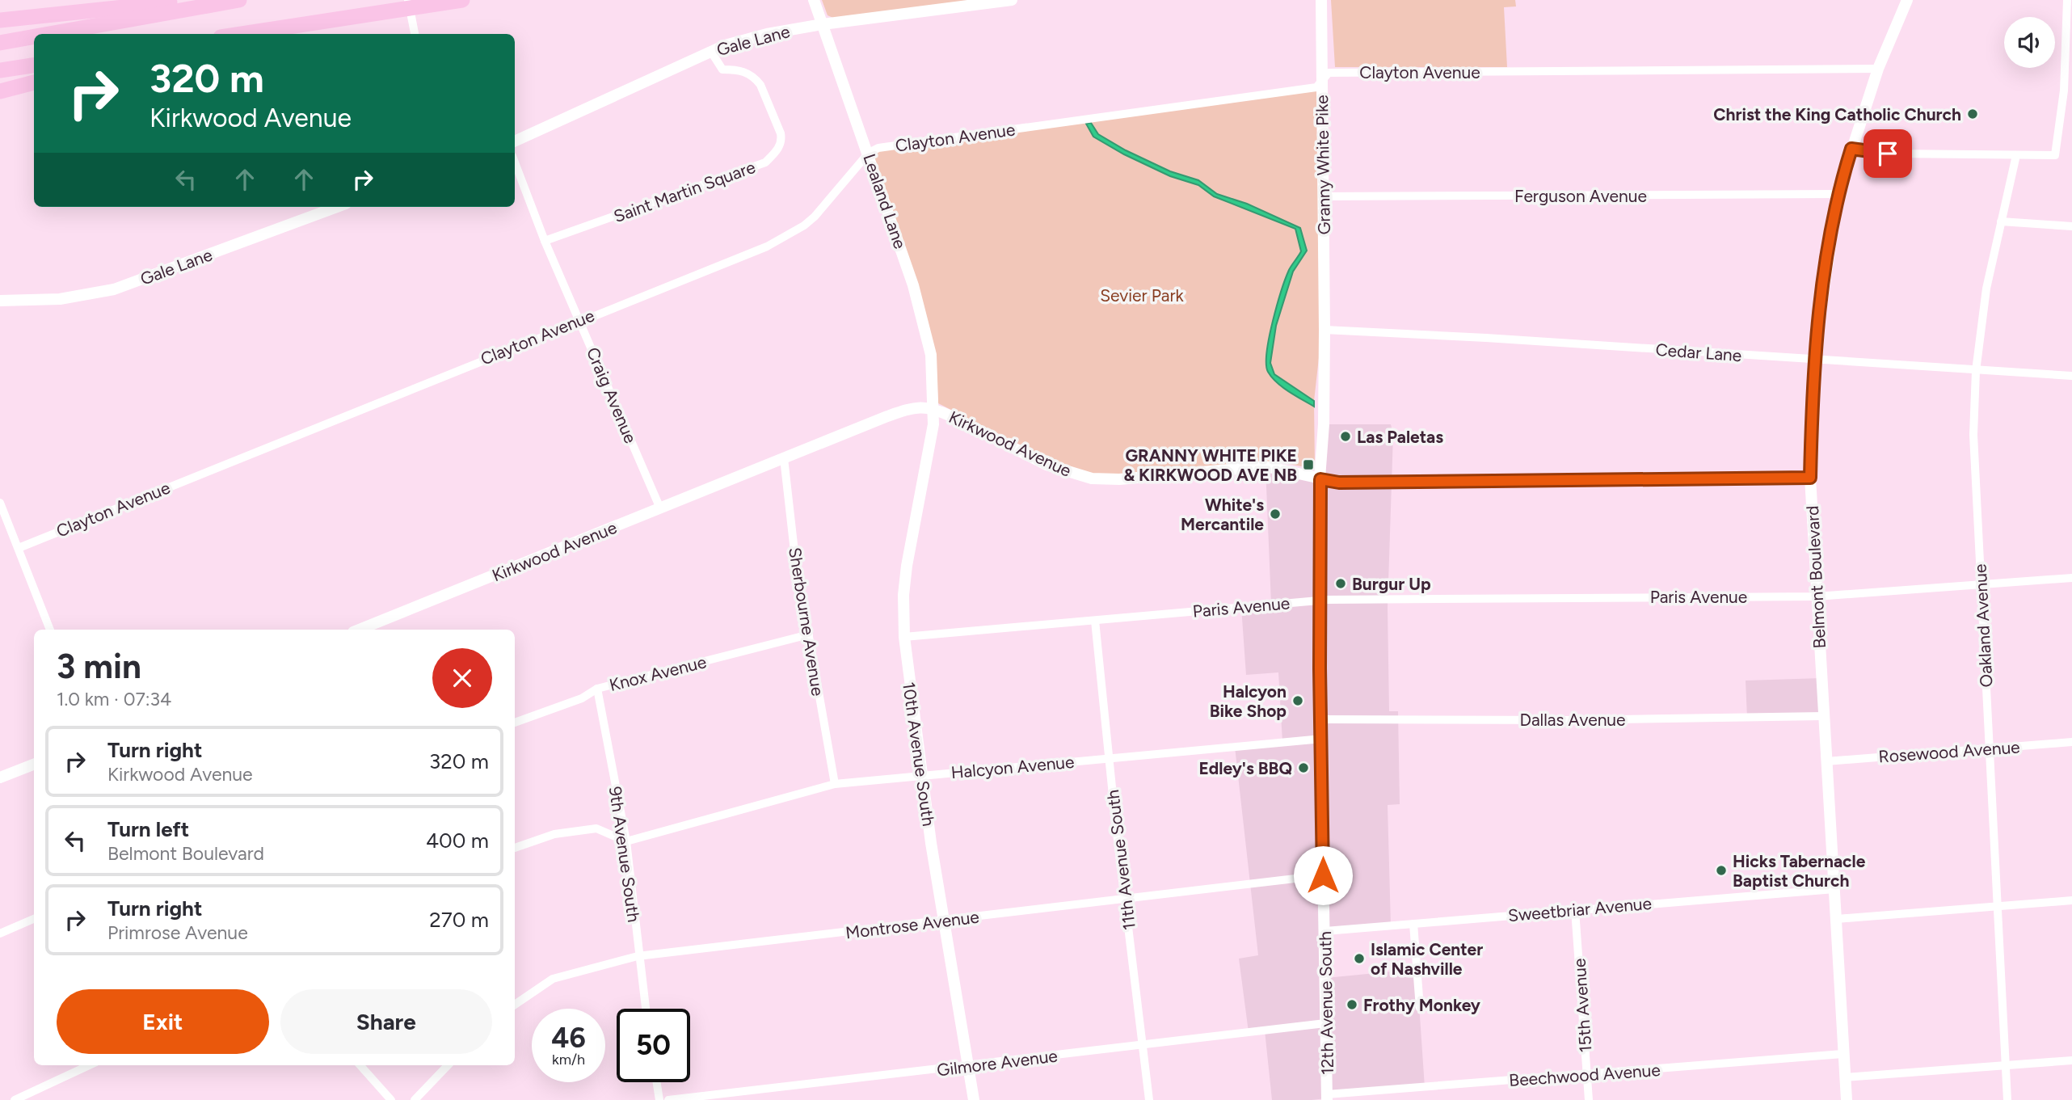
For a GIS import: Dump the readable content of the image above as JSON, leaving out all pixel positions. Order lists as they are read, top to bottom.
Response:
{
  "streets": {
    "street": [
      "Gale Lane",
      "Clayton Avenue",
      "Granny White Pike",
      "Saint Martin Square",
      "Ferguson Avenue",
      "Lealand Lane",
      "Cedar Lane",
      "Craig Avenue",
      "Kirkwood Avenue",
      "Belmont Boulevard",
      "Paris Avenue",
      "Sherbourne Avenue",
      "Oakland Avenue",
      "Knox Avenue",
      "Dallas Avenue",
      "Rosewood Avenue",
      "10th Avenue South",
      "Halcyon Avenue",
      "9th Avenue South",
      "11th Avenue South",
      "Sweetbriar Avenue",
      "Montrose Avenue",
      "12th Avenue South",
      "15th Avenue",
      "Gilmore Avenue",
      "Beechwood Avenue"
    ]
  },
  "crossings": [
    ["Gale Lane", "Saint Martin Square"],
    ["Gale Lane", "Lealand Lane"],
    ["Clayton Avenue", "Granny White Pike"],
    ["Clayton Avenue", "Lealand Lane"],
    ["Clayton Avenue", "Craig Avenue"],
    ["Clayton Avenue", "Belmont Boulevard"],
    ["Granny White Pike", "Ferguson Avenue"],
    ["Granny White Pike", "Cedar Lane"],
    ["Granny White Pike", "12th Avenue South"],
    ["Saint Martin Square", "Craig Avenue"],
    ["Ferguson Avenue", "Belmont Boulevard"],
    ["Lealand Lane", "Kirkwood Avenue"],
    ["Lealand Lane", "10th Avenue South"],
    ["Cedar Lane", "Belmont Boulevard"],
    ["Cedar Lane", "Oakland Avenue"],
    ["Cedar Lane", "12th Avenue South"],
    ["Craig Avenue", "Kirkwood Avenue"],
    ["Kirkwood Avenue", "Belmont Boulevard"],
    ["Kirkwood Avenue", "Sherbourne Avenue"],
    ["Kirkwood Avenue", "10th Avenue South"],
    ["Kirkwood Avenue", "12th Avenue South"],
    ["Belmont Boulevard", "Paris Avenue"],
    ["Belmont Boulevard", "Dallas Avenue"],
    ["Belmont Boulevard", "Rosewood Avenue"],
    ["Belmont Boulevard", "Sweetbriar Avenue"],
    ["Belmont Boulevard", "Beechwood Avenue"],
    ["Paris Avenue", "Oakland Avenue"],
    ["Paris Avenue", "10th Avenue South"],
    ["Paris Avenue", "11th Avenue South"],
    ["Paris Avenue", "12th Avenue South"],
    ["Sherbourne Avenue", "Knox Avenue"],
    ["Sherbourne Avenue", "Halcyon Avenue"],
    ["Oakland Avenue", "Rosewood Avenue"],
    ["Knox Avenue", "9th Avenue South"],
    ["Dallas Avenue", "12th Avenue South"],
    ["10th Avenue South", "Halcyon Avenue"],
    ["10th Avenue South", "Montrose Avenue"],
    ["10th Avenue South", "Gilmore Avenue"],
    ["Halcyon Avenue", "9th Avenue South"],
    ["Halcyon Avenue", "11th Avenue South"],
    ["Halcyon Avenue", "12th Avenue South"],
    ["9th Avenue South", "Montrose Avenue"],
    ["11th Avenue South", "Montrose Avenue"],
    ["11th Avenue South", "Gilmore Avenue"],
    ["Sweetbriar Avenue", "12th Avenue South"],
    ["Sweetbriar Avenue", "15th Avenue"],
    ["Montrose Avenue", "12th Avenue South"],
    ["12th Avenue South", "Gilmore Avenue"],
    ["12th Avenue South", "Beechwood Avenue"],
    ["15th Avenue", "Beechwood Avenue"]
  ],
  "parks": ["Sevier Park"],
  "places": {
    "other": [
      "Christ the King Catholic Church",
      "Las Paletas",
      "White's Mercantile",
      "Burgur Up",
      "Halcyon Bike Shop",
      "Edley's BBQ",
      "Hicks Tabernacle Baptist Church",
      "Islamic Center of Nashville",
      "Frothy Monkey"
    ],
    "transit": ["GRANNY WHITE PIKE & KIRKWOOD AVE NB"]
  },
  "page": {
    "turn": ["320 m", "Kirkwood Avenue"],
    "heading": ["3 min", "1.0 km · 07:34"],
    "list": [
      {
        "name": "Turn right",
        "note": "Kirkwood Avenue",
        "value": "320 m"
      },
      {
        "name": "Turn left",
        "note": "Belmont Boulevard",
        "value": "400 m"
      },
      {
        "name": "Turn right",
        "note": "Primrose Avenue",
        "value": "270 m"
      }
    ],
    "buttons": ["Exit", "Share"],
    "speed": "46 km/h",
    "limit": "50"
  }
}
